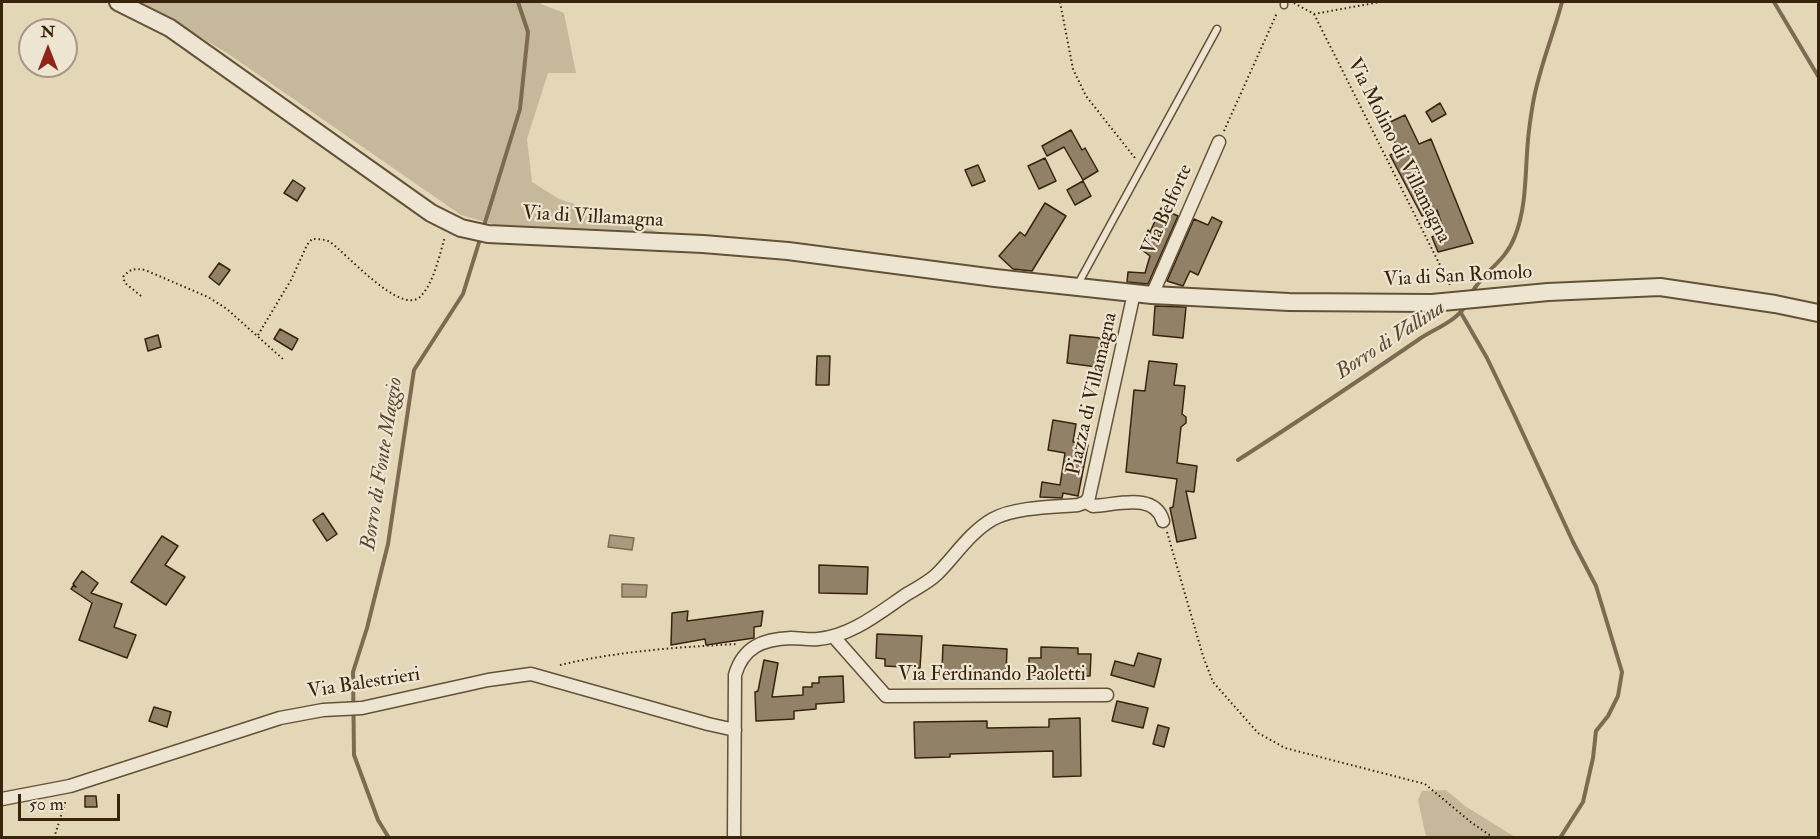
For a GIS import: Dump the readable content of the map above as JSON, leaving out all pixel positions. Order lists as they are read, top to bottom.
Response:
{
  "streets": {
    "street": [
      "Via Belforte",
      "Via di Villamagna",
      "Via di San Romolo",
      "Piazza di Villamagna",
      "Via Ferdinando Paoletti",
      "Via Balestrieri"
    ],
    "path": ["Via Molino di Villamagna"]
  },
  "crossings": [
    ["Via Molino di Villamagna", "Via di San Romolo"],
    ["Via Belforte", "Via di San Romolo"],
    ["Via di Villamagna", "Via di San Romolo"],
    ["Via di Villamagna", "Piazza di Villamagna"],
    ["Via di San Romolo", "Piazza di Villamagna"]
  ],
  "water": ["Borro di Vallina", "Borro di Fonte Maggio"],
  "scale_bar": "50 m",
  "north": "top"
}
